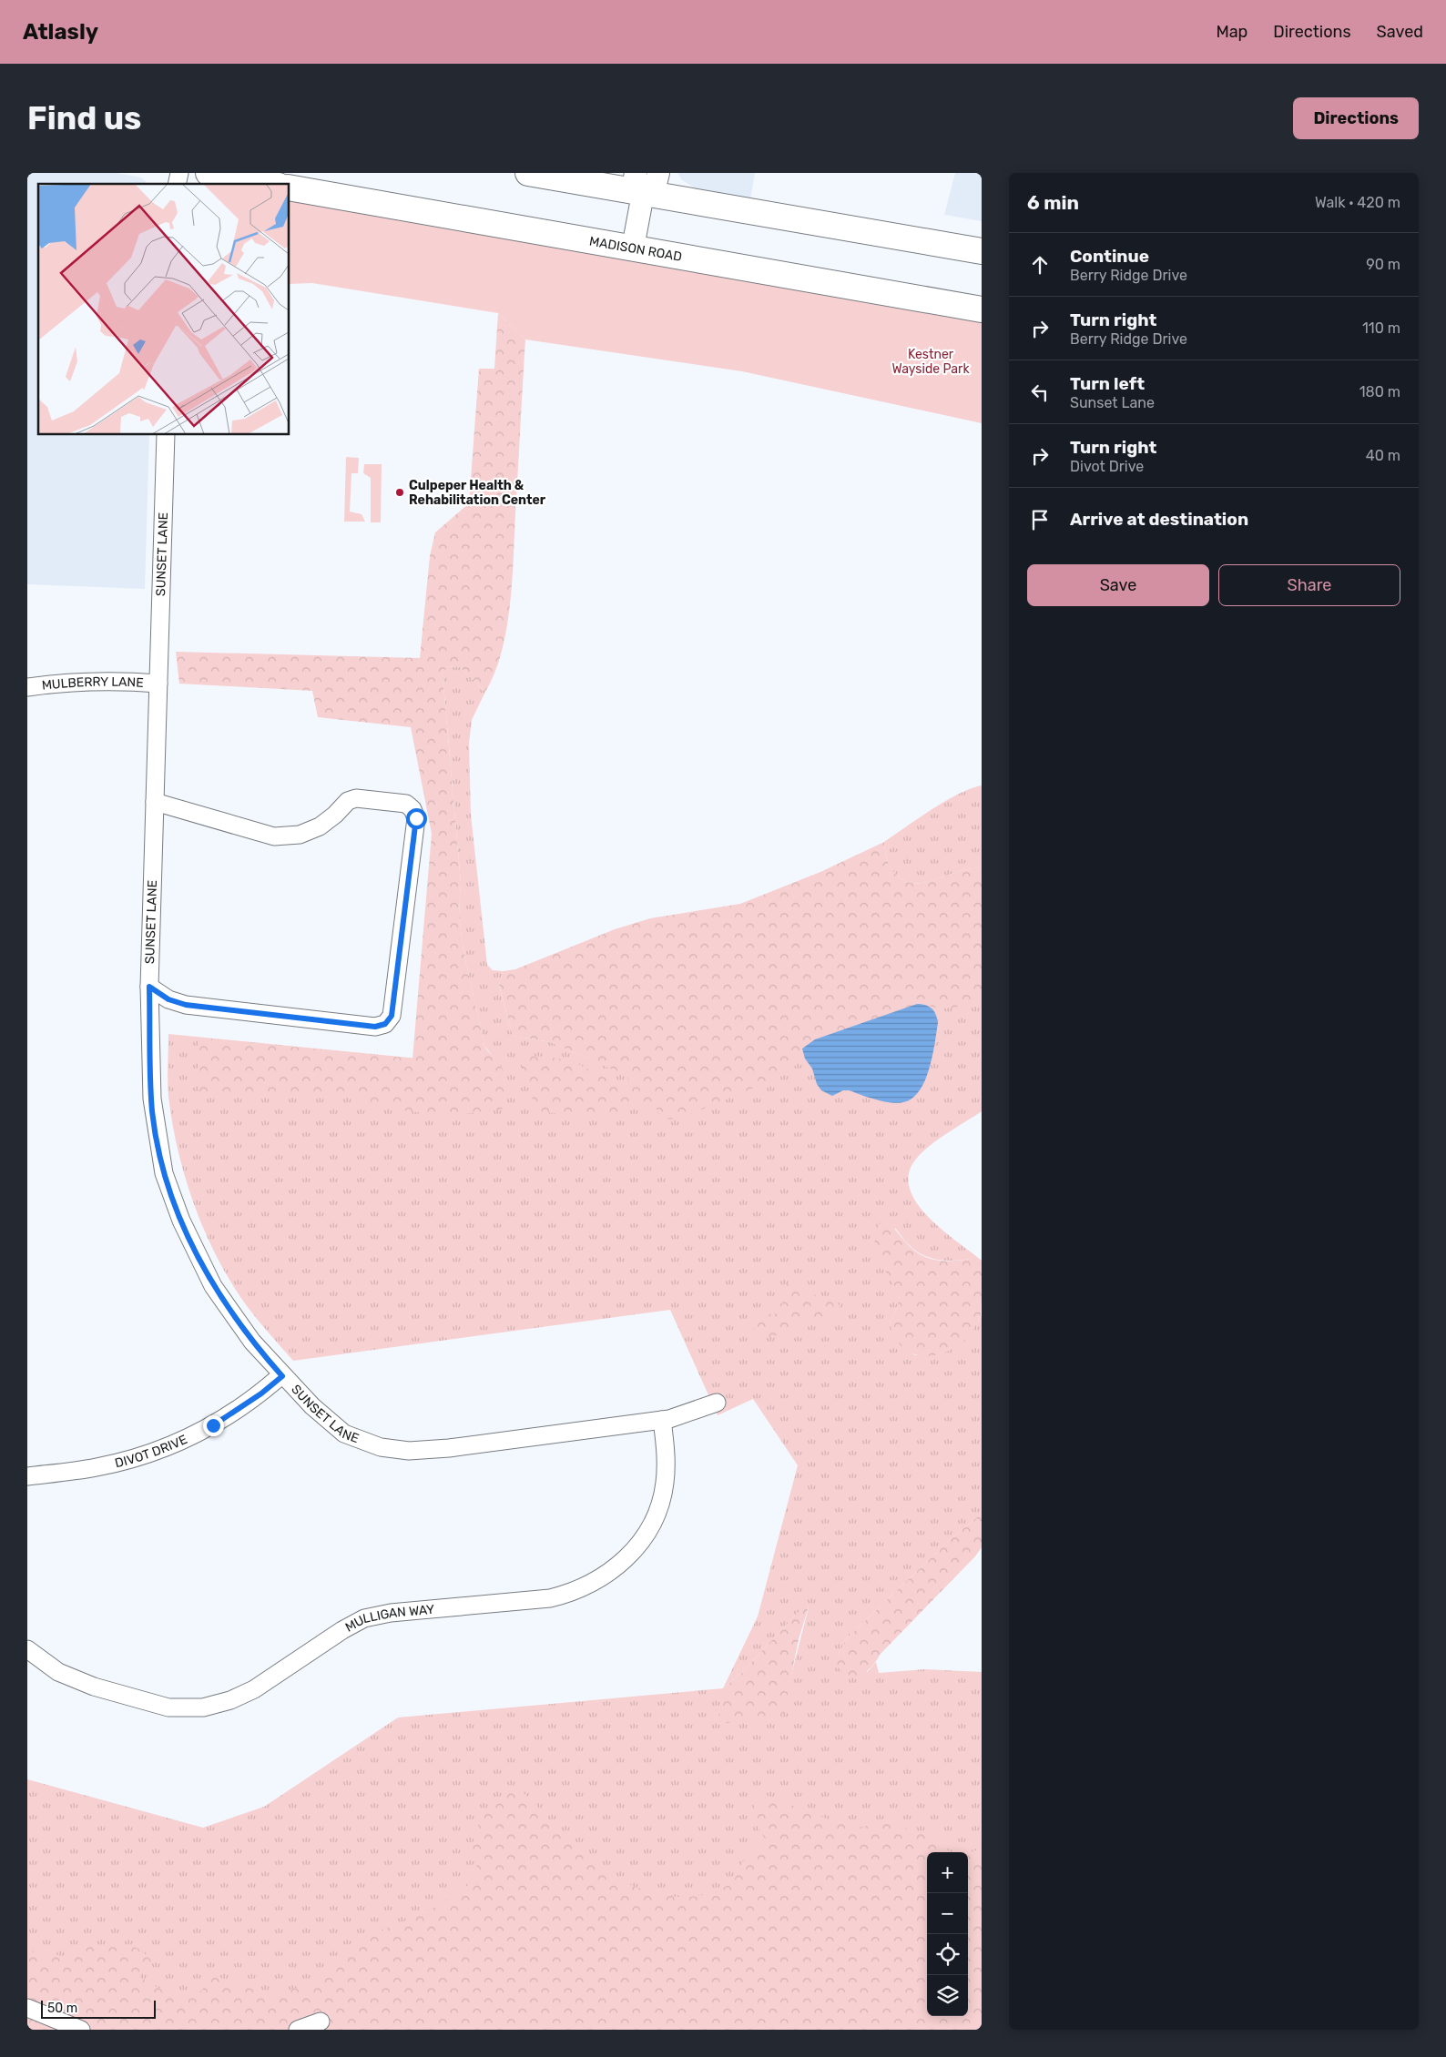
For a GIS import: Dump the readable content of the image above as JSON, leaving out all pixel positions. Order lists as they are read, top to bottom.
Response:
{
  "streets": {
    "main road": ["MADISON ROAD"],
    "street": [
      "SUNSET LANE",
      "MULBERRY LANE",
      "DIVOT DRIVE",
      "MULLIGAN WAY"
    ]
  },
  "crossings": [
    ["SUNSET LANE", "MULBERRY LANE"],
    ["SUNSET LANE", "DIVOT DRIVE"],
    ["SUNSET LANE", "MULLIGAN WAY"]
  ],
  "parks": ["Kestner Wayside Park"],
  "places": ["Culpeper Health & Rehabilitation Center"],
  "scale_bar": "50 m",
  "page": {
    "header": "Atlasly",
    "nav": ["Map", "Directions", "Saved"],
    "buttons": [
      "Directions",
      ["Save", "Share"]
    ],
    "title": "Find us",
    "heading": ["6 min", "Walk · 420 m"],
    "list": [
      ["Continue", "Berry Ridge Drive", "90 m"],
      ["Turn right", "Berry Ridge Drive", "110 m"],
      ["Turn left", "Sunset Lane", "180 m"],
      ["Turn right", "Divot Drive", "40 m"],
      "Arrive at destination"
    ],
    "map_buttons": ["+", "−"],
    "scale": "50 m"
  }
}
